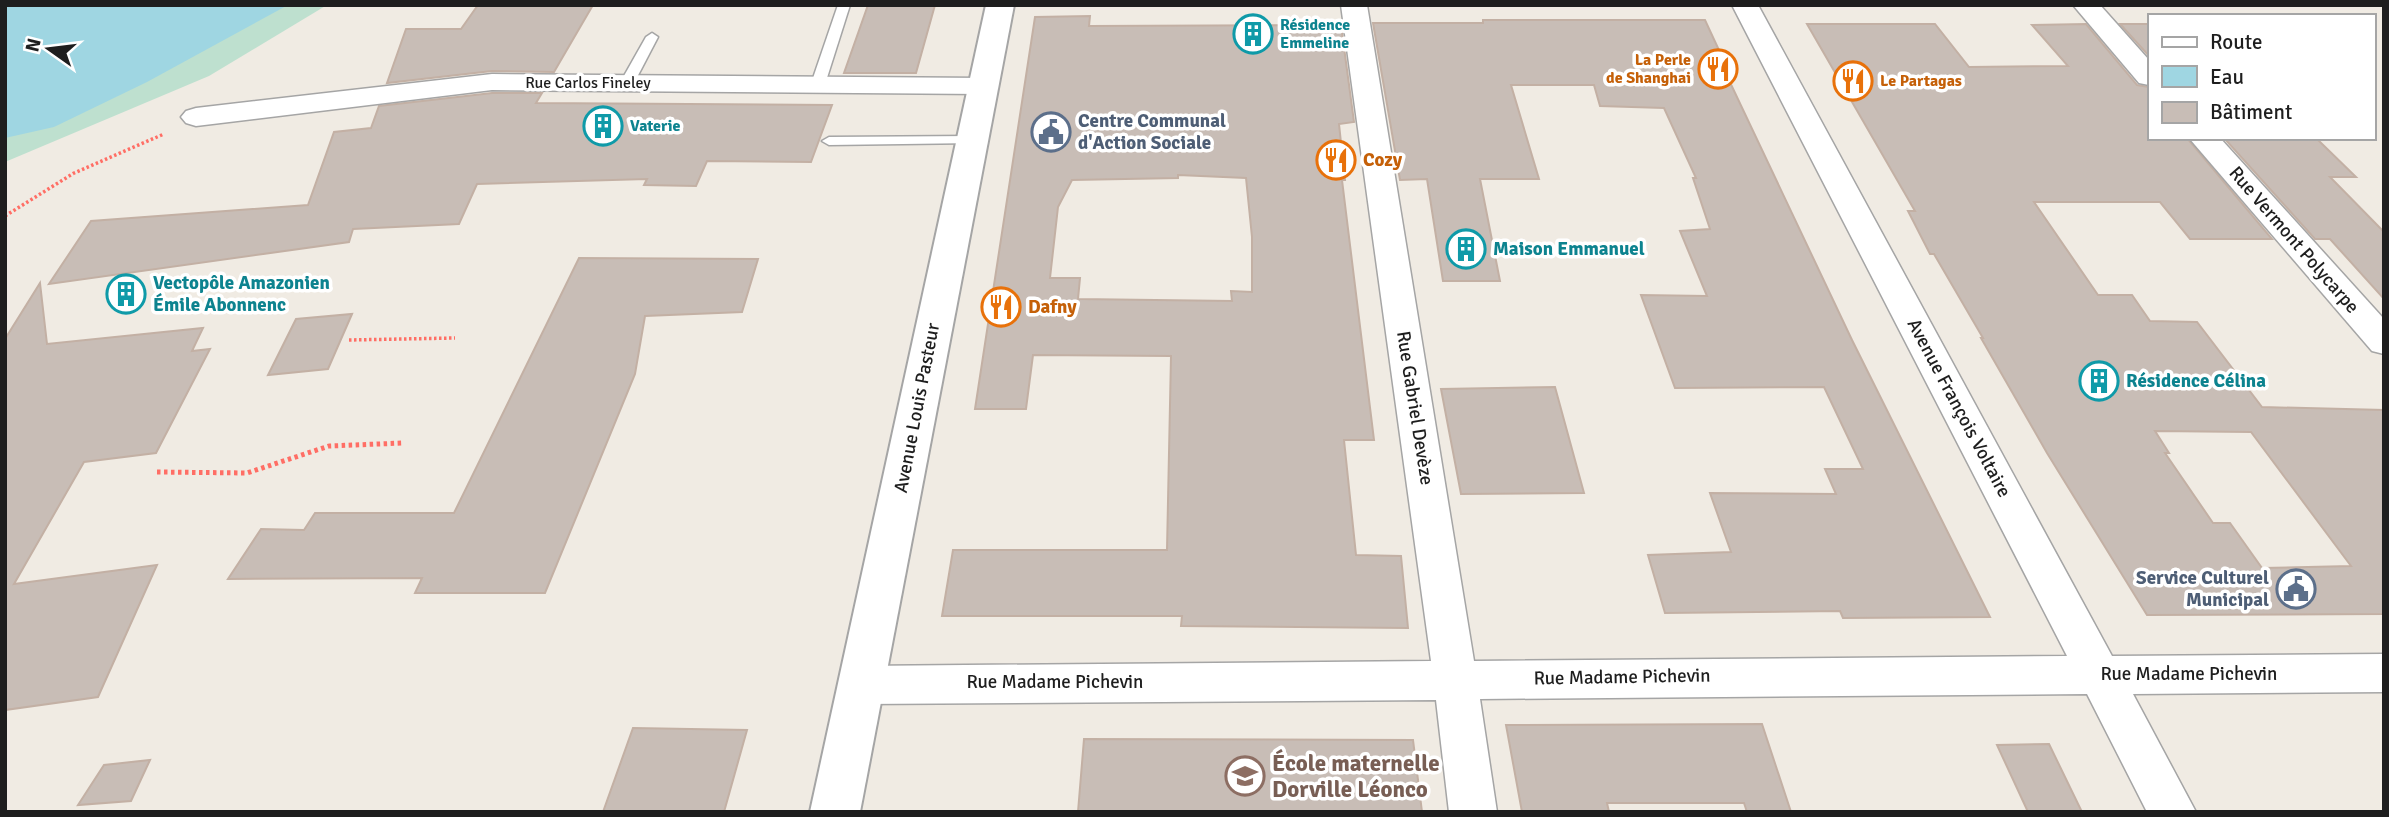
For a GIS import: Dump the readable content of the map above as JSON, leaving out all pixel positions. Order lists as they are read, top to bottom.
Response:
{
  "streets": {
    "street": [
      "Rue Carlos Fineley",
      "Rue Vermont Polycarpe",
      "Avenue Louis Pasteur",
      "Rue Gabriel Devèze",
      "Avenue François Voltaire",
      "Rue Madame Pichevin"
    ]
  },
  "crossings": [
    ["Rue Carlos Fineley", "Avenue Louis Pasteur"],
    ["Avenue Louis Pasteur", "Rue Madame Pichevin"],
    ["Rue Gabriel Devèze", "Rue Madame Pichevin"],
    ["Avenue François Voltaire", "Rue Madame Pichevin"]
  ],
  "places": {
    "building": [
      "Résidence Emmeline",
      "Vaterie",
      "Maison Emmanuel",
      "Vectopôle Amazonien Émile Abonnenc",
      "Résidence Célina"
    ],
    "restaurant": [
      "La Perle de Shanghai",
      "Le Partagas",
      "Cozy",
      "Dafny"
    ],
    "public building": ["Centre Communal d'Action Sociale", "Service Culturel Municipal"],
    "school or university": ["École maternelle Dorville Léonco"]
  },
  "legend": ["Route", "Eau", "Bâtiment"],
  "north": "left"
}
